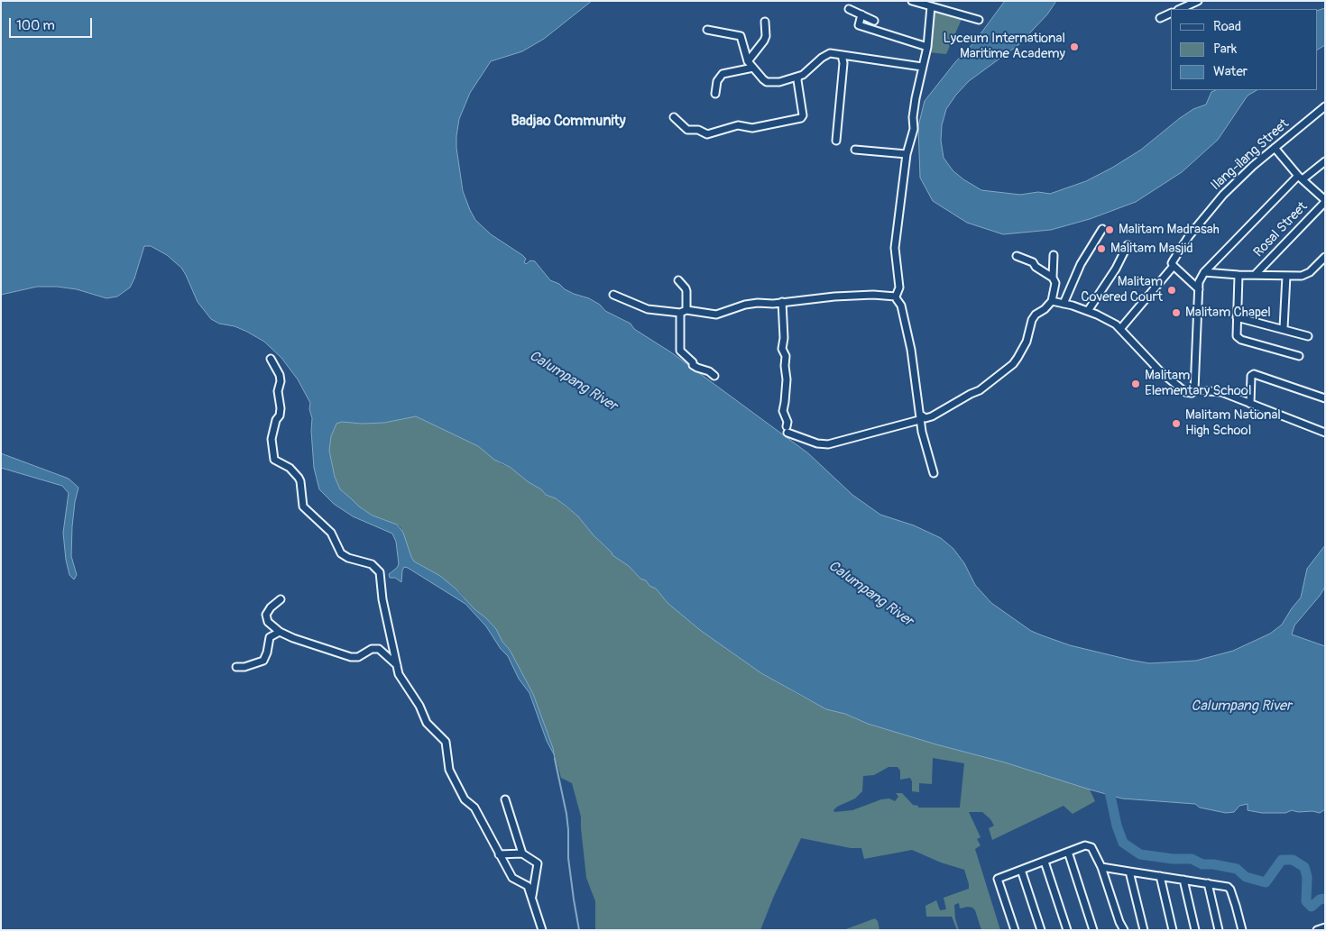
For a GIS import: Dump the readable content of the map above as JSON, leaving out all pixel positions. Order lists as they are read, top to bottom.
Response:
{
  "streets": {
    "street": ["Ilang-ilang Street", "Rosal Street"]
  },
  "districts": ["Badjao Community"],
  "water": ["Calumpang River"],
  "places": [
    "Lyceum International Maritime Academy",
    "Malitam Madrasah",
    "Malitam Masjid",
    "Malitam Covered Court",
    "Malitam Chapel",
    "Malitam Elementary School",
    "Malitam National High School"
  ],
  "legend": ["Road", "Park", "Water"],
  "scale_bar": "100 m"
}
